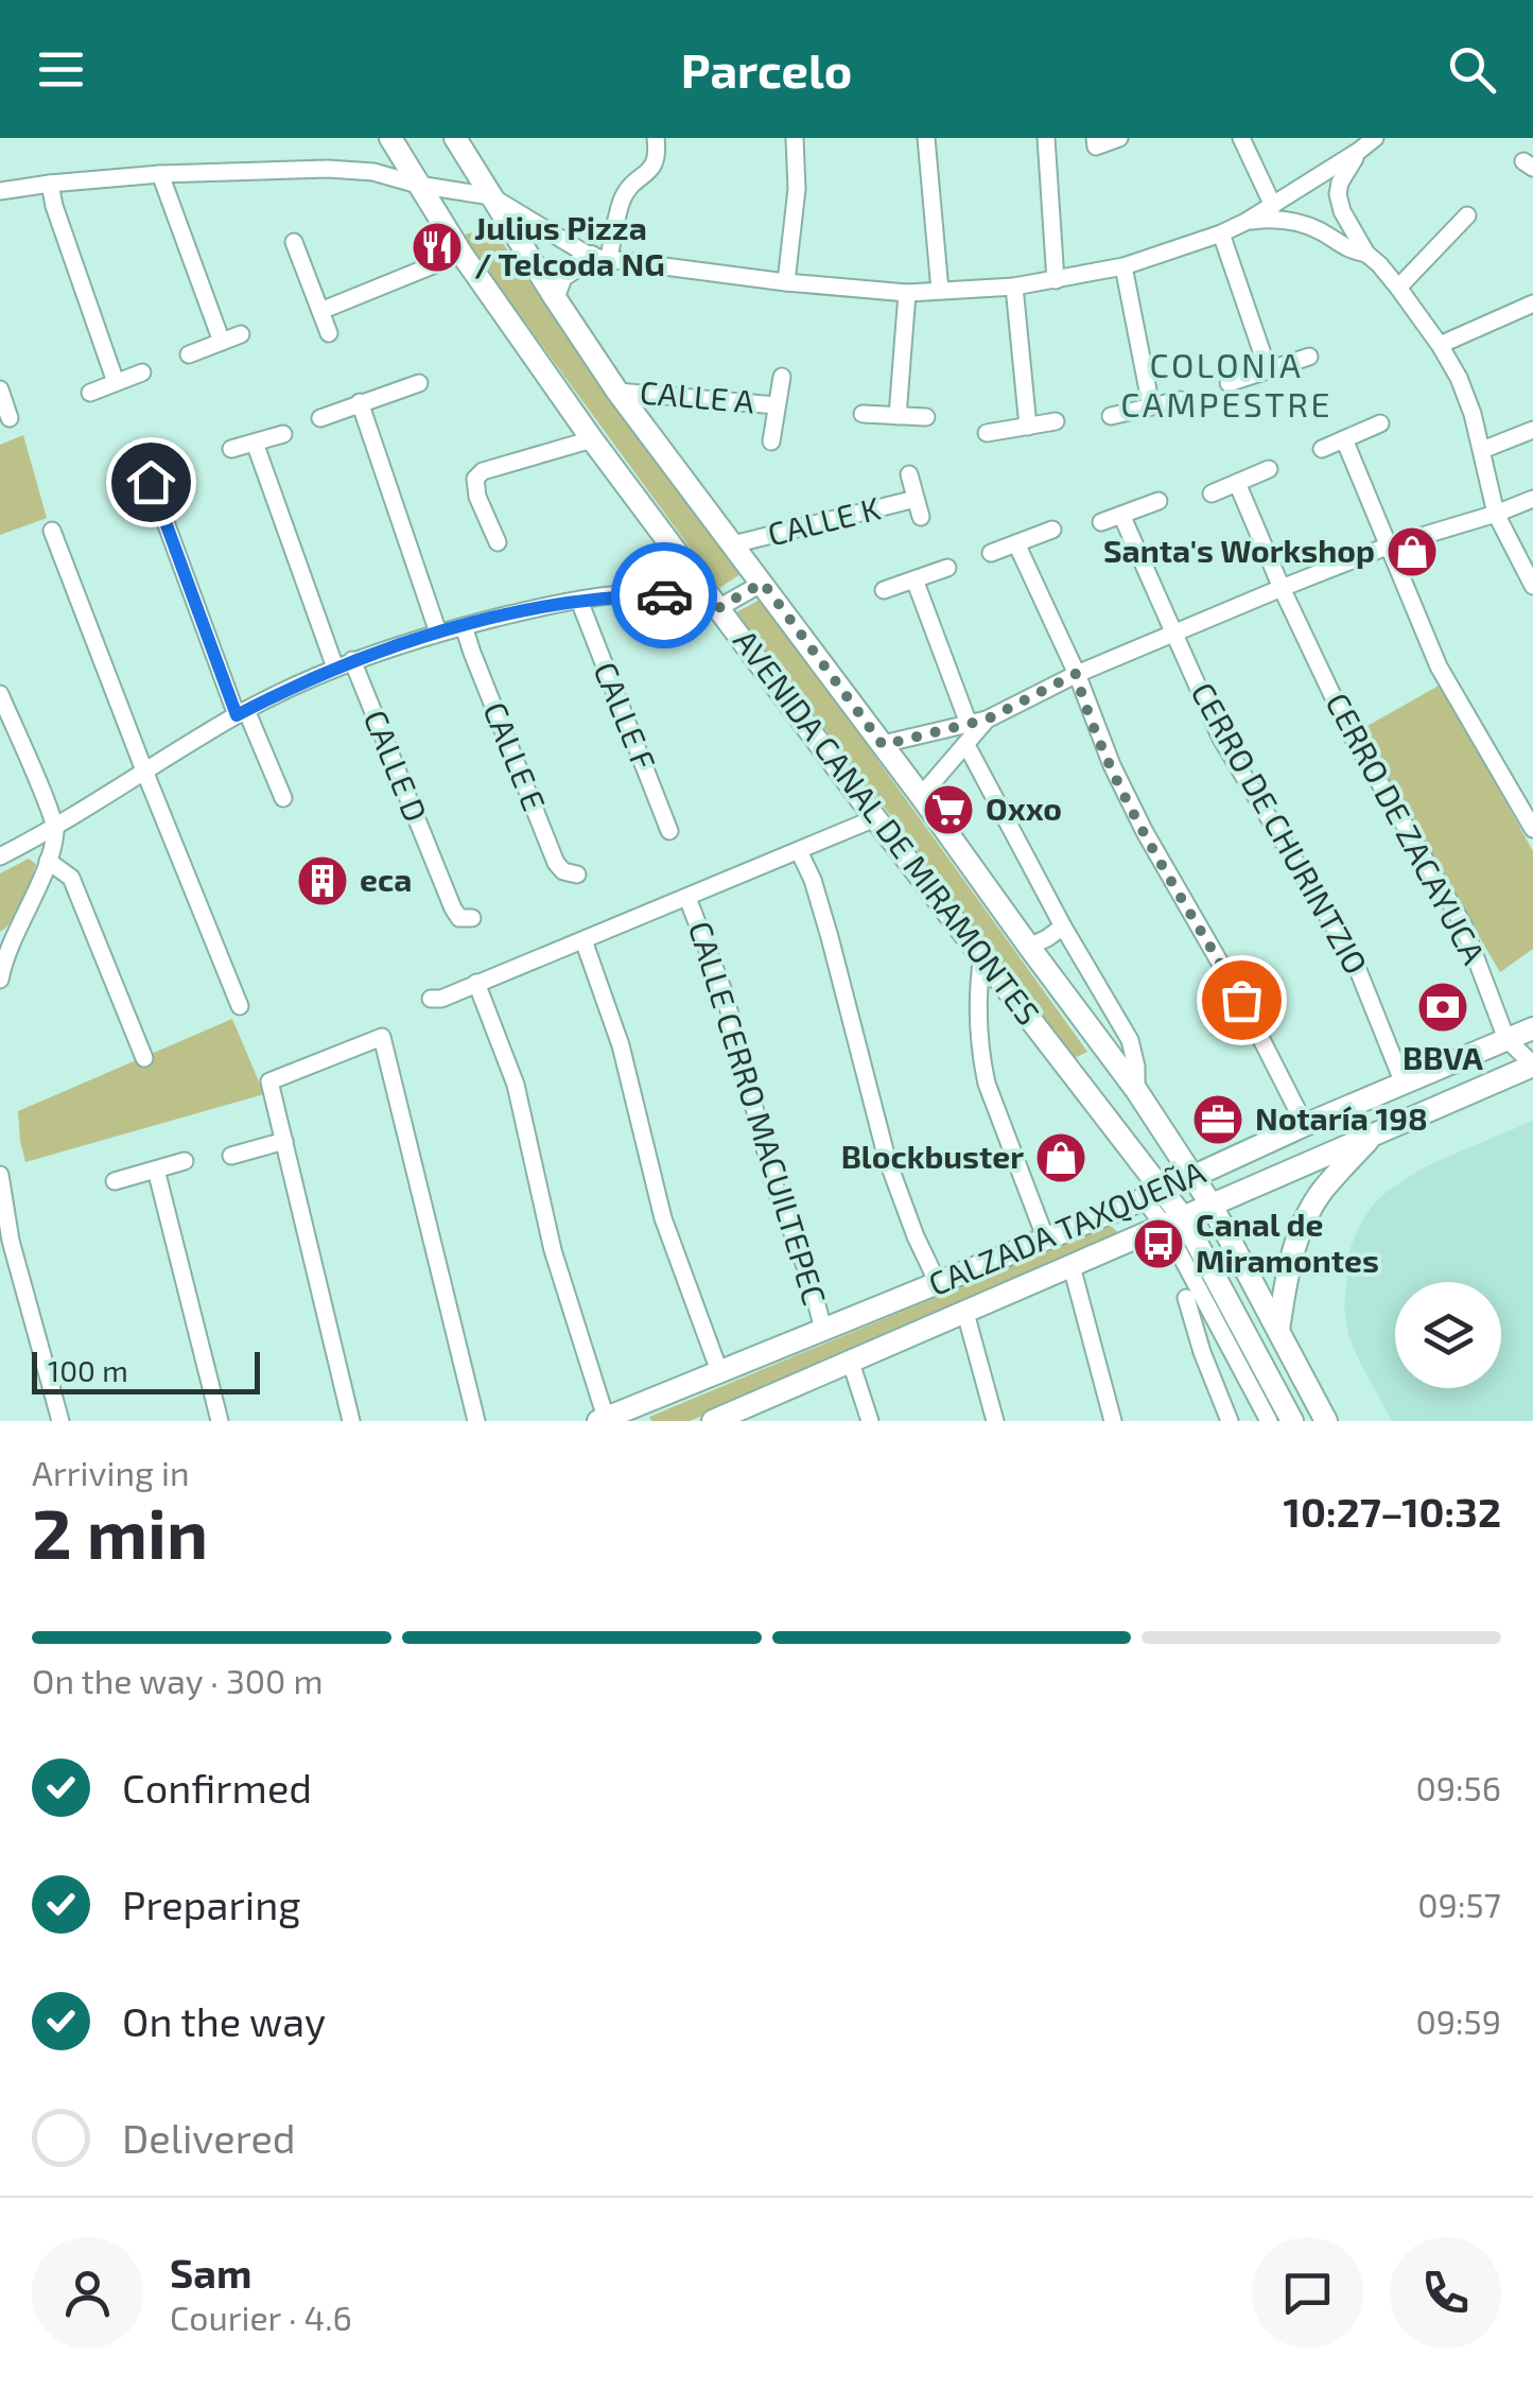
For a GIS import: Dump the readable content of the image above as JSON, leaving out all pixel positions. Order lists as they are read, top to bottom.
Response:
{
  "streets": {
    "main road": ["AVENIDA CANAL DE MIRAMONTES", "CALZADA TAXQUEÑA"],
    "street": [
      "CALLE A",
      "CALLE K",
      "CALLE F",
      "CALLE E",
      "CALLE D",
      "CERRO DE CHURINTZIO",
      "CERRO DE ZACAYUCA",
      "CALLE CERRO MACUILTEPEC"
    ]
  },
  "crossings": [
    ["CALLE A", "AVENIDA CANAL DE MIRAMONTES"],
    ["CALLE K", "AVENIDA CANAL DE MIRAMONTES"],
    ["AVENIDA CANAL DE MIRAMONTES", "CALZADA TAXQUEÑA"],
    ["CERRO DE CHURINTZIO", "CALZADA TAXQUEÑA"],
    ["CERRO DE ZACAYUCA", "CALZADA TAXQUEÑA"],
    ["CALLE CERRO MACUILTEPEC", "CALZADA TAXQUEÑA"]
  ],
  "districts": ["COLONIA CAMPESTRE"],
  "places": {
    "restaurant": ["Julius Pizza / Telcoda NG"],
    "shop": ["Santa's Workshop", "Blockbuster"],
    "supermarket": ["Oxxo"],
    "building": ["eca"],
    "bank": ["BBVA"],
    "office": ["Notaría 198"],
    "bus stop": ["Canal de Miramontes"]
  },
  "scale_bar": "100 m",
  "page": {
    "header": "Parcelo",
    "scale": "100 m",
    "heading": ["2 min", "Arriving in", "10:27–10:32"],
    "panel": ["Sam", "Courier · 4.6"],
    "bar": "On the way · 300 m",
    "list": [
      ["Confirmed", "09:56"],
      ["Preparing", "09:57"],
      ["On the way", "09:59"],
      "Delivered"
    ]
  }
}
